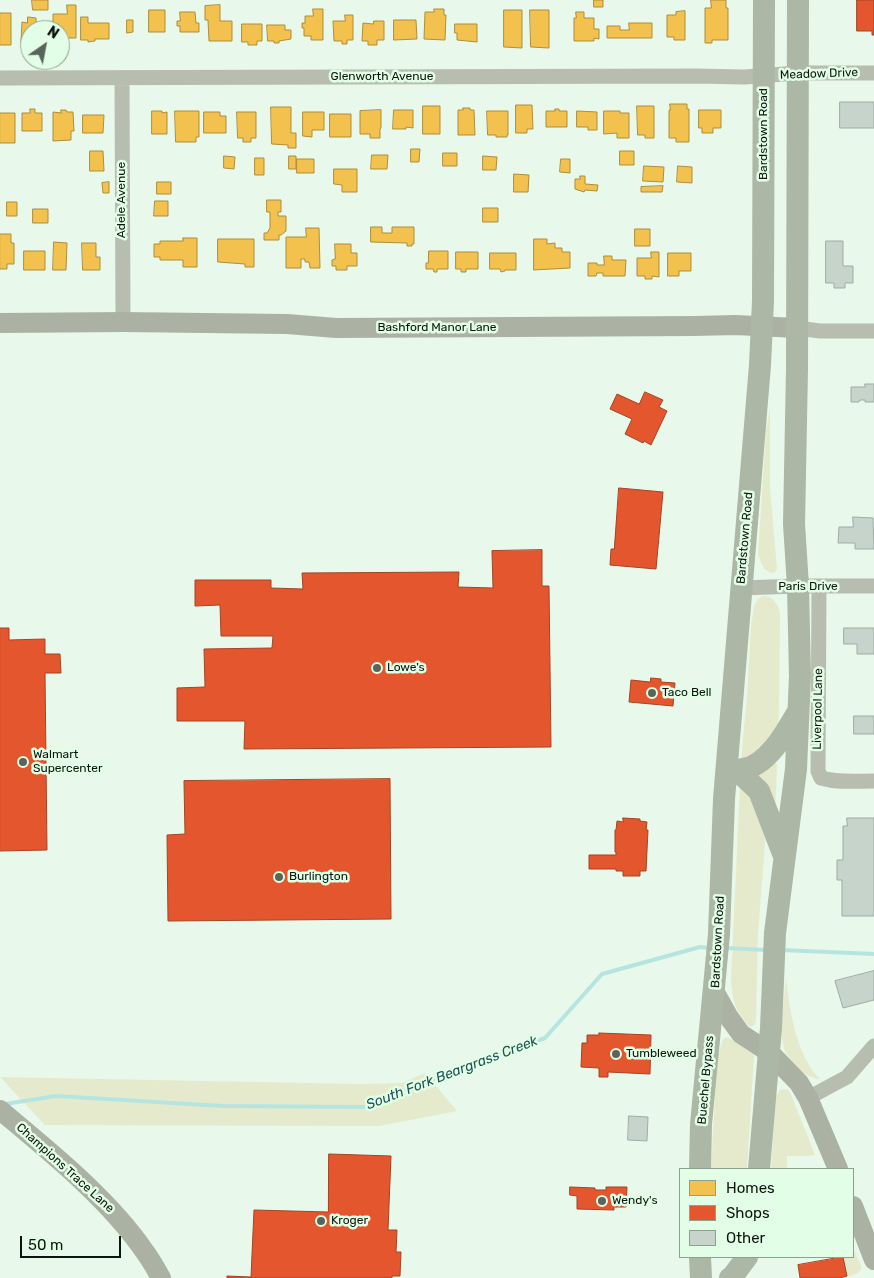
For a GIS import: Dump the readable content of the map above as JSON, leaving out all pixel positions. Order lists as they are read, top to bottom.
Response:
{
  "streets": {
    "main road": ["Bardstown Road", "Buechel Bypass"],
    "street": [
      "Meadow Drive",
      "Glenworth Avenue",
      "Adele Avenue",
      "Bashford Manor Lane",
      "Paris Drive",
      "Liverpool Lane",
      "Champions Trace Lane"
    ]
  },
  "crossings": [
    ["Meadow Drive", "Glenworth Avenue"],
    ["Meadow Drive", "Bardstown Road"],
    ["Glenworth Avenue", "Bardstown Road"],
    ["Glenworth Avenue", "Adele Avenue"],
    ["Bardstown Road", "Bashford Manor Lane"],
    ["Bardstown Road", "Paris Drive"],
    ["Bardstown Road", "Buechel Bypass"],
    ["Adele Avenue", "Bashford Manor Lane"],
    ["Paris Drive", "Liverpool Lane"]
  ],
  "water": ["South Fork Beargrass Creek"],
  "places": [
    "Lowe's",
    "Taco Bell",
    "Walmart Supercenter",
    "Burlington",
    "Tumbleweed",
    "Wendy's",
    "Kroger"
  ],
  "legend": ["Homes", "Shops", "Other"],
  "scale_bar": "50 m",
  "north": "top right"
}
